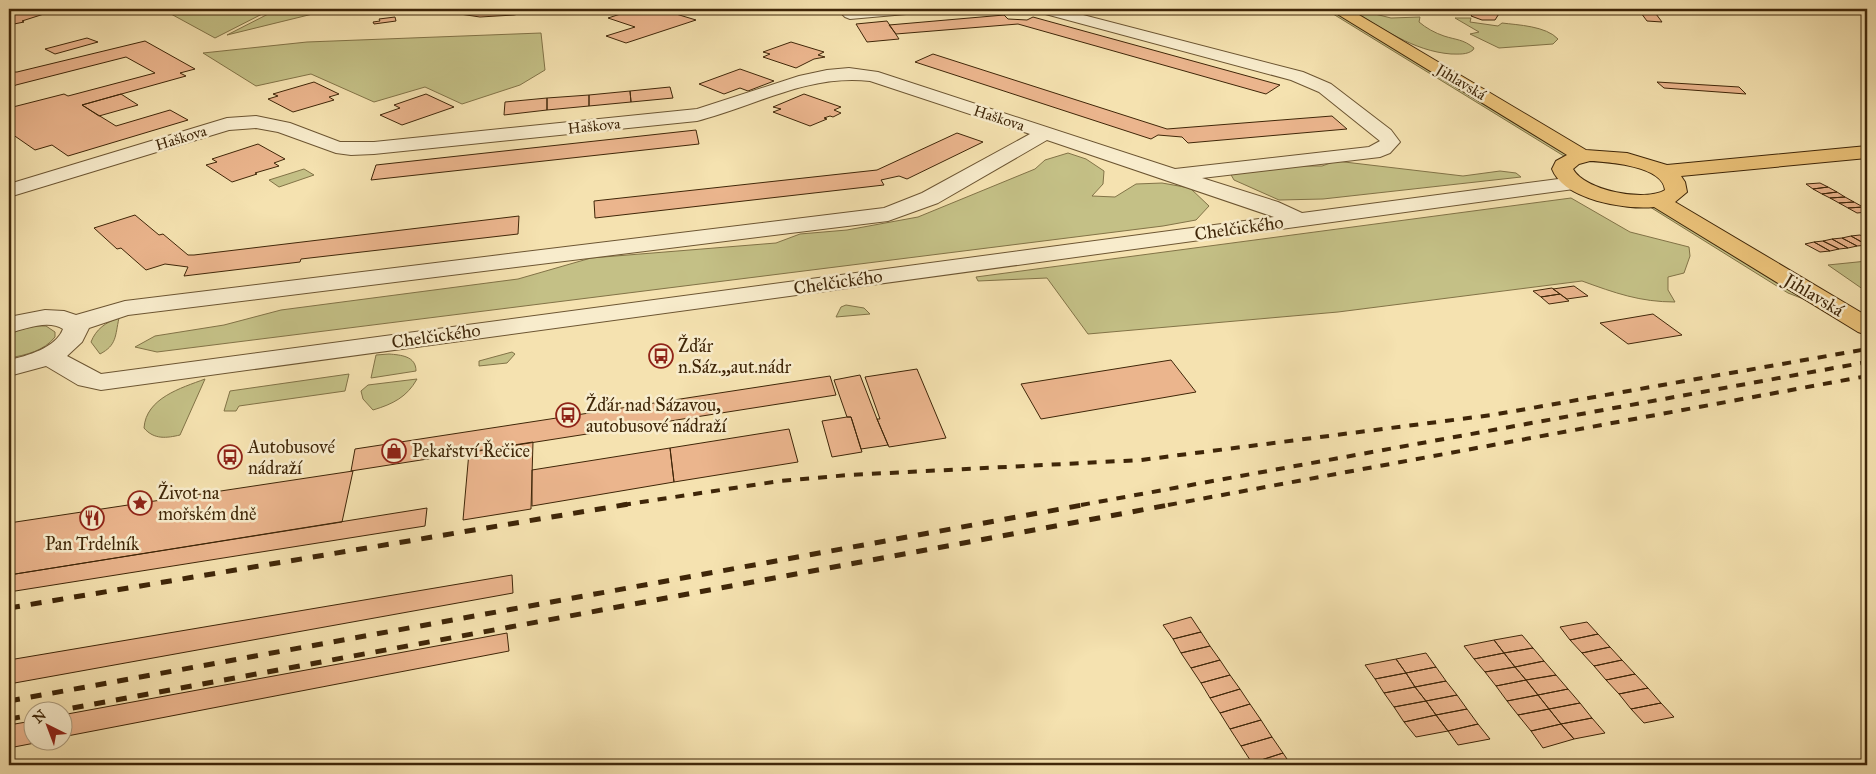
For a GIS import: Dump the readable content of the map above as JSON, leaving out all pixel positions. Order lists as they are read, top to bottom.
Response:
{
  "streets": {
    "main road": ["Jihlavská"],
    "street": ["Haškova", "Chelčického"]
  },
  "crossings": [
    ["Haškova", "Chelčického"]
  ],
  "places": {
    "bus stop": ["Žďár n.Sáz.,,aut.nádr", "Žďár nad Sázavou, autobusové nádraží", "Autobusové nádraží"],
    "shop": ["Pekařství Řečice"],
    "place": ["Život na mořském dně"],
    "restaurant": ["Pan Trdelník"]
  },
  "north": "top left"
}
